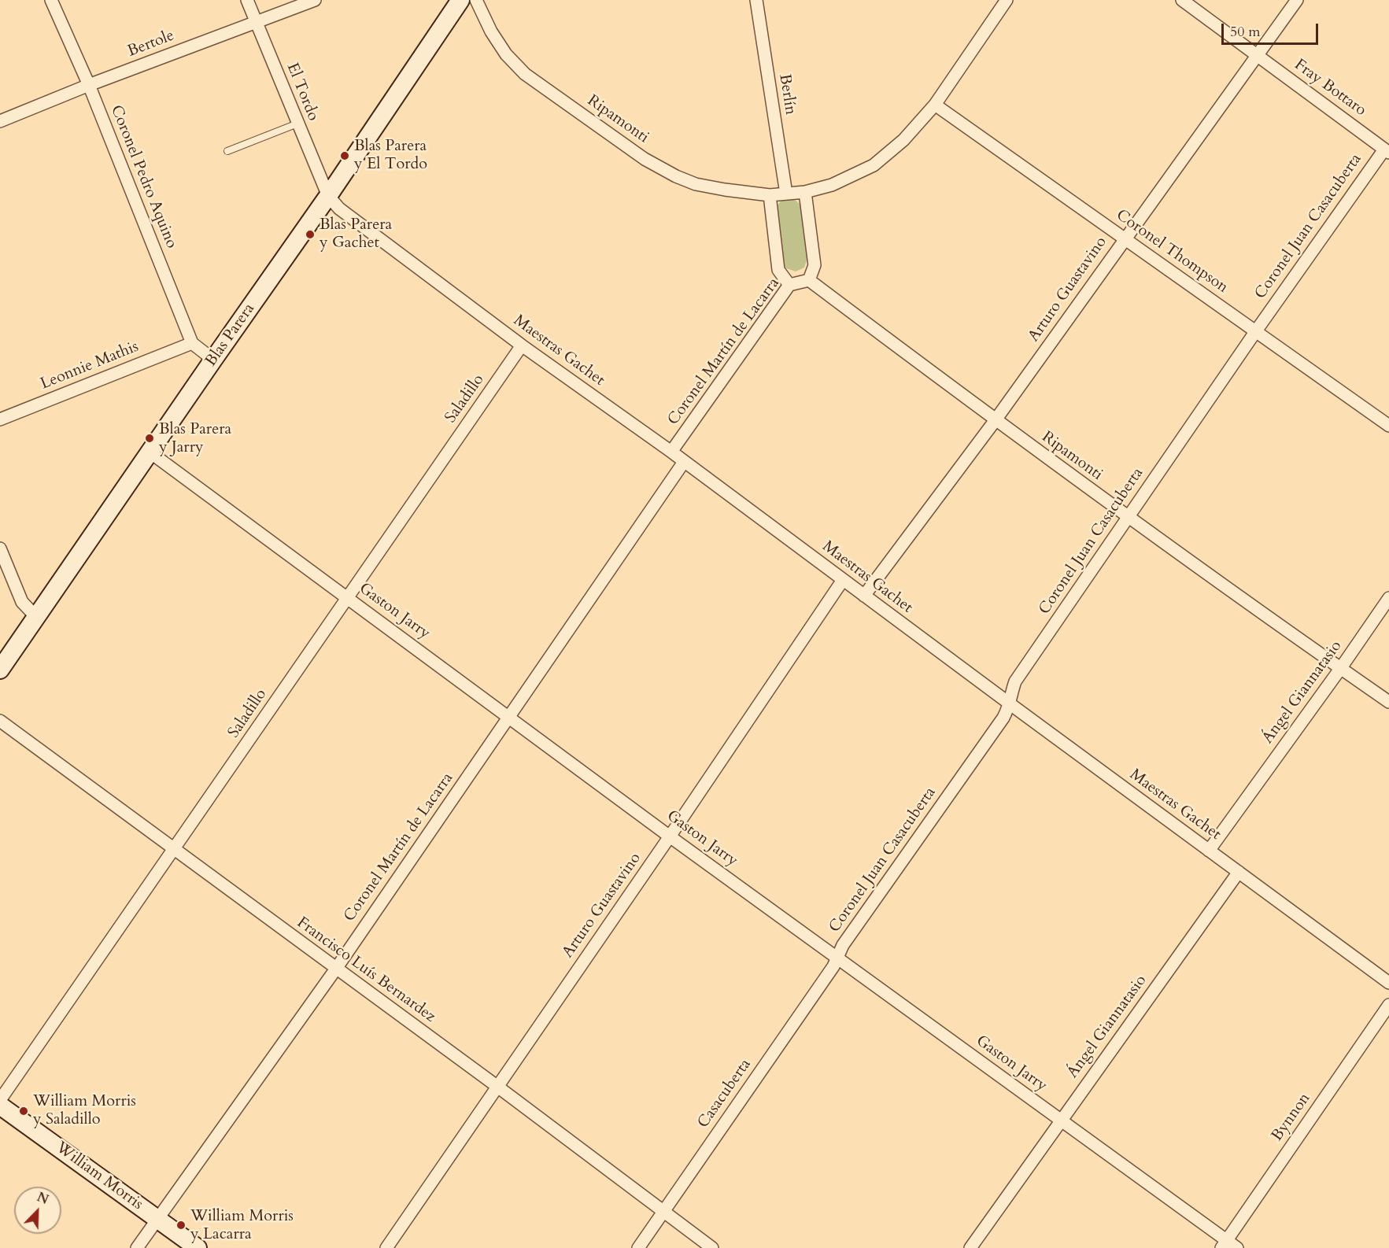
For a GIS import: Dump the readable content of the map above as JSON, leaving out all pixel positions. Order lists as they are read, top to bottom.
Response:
{
  "streets": {
    "street": [
      "Bertole",
      "Fray Bottaro",
      "El Tordo",
      "Berlín",
      "Ripamonti",
      "Coronel Pedro Aquino",
      "Coronel Juan Casacuberta",
      "Coronel Thompson",
      "Arturo Guastavino",
      "Blas Parera",
      "Maestras Gachet",
      "Coronel Martín de Lacarra",
      "Leonnie Mathis",
      "Saladillo",
      "Gaston Jarry",
      "Ángel Giannatasio",
      "Francisco Luís Bernardez",
      "Casacuberta",
      "Bynnon",
      "William Morris"
    ]
  },
  "crossings": [
    ["Bertole", "El Tordo"],
    ["Bertole", "Coronel Pedro Aquino"],
    ["Fray Bottaro", "Coronel Juan Casacuberta"],
    ["Fray Bottaro", "Arturo Guastavino"],
    ["El Tordo", "Blas Parera"],
    ["El Tordo", "Maestras Gachet"],
    ["Berlín", "Ripamonti"],
    ["Ripamonti", "Coronel Juan Casacuberta"],
    ["Ripamonti", "Arturo Guastavino"],
    ["Ripamonti", "Coronel Martín de Lacarra"],
    ["Ripamonti", "Ángel Giannatasio"],
    ["Coronel Pedro Aquino", "Leonnie Mathis"],
    ["Coronel Juan Casacuberta", "Coronel Thompson"],
    ["Coronel Juan Casacuberta", "Maestras Gachet"],
    ["Coronel Juan Casacuberta", "Gaston Jarry"],
    ["Coronel Juan Casacuberta", "Casacuberta"],
    ["Coronel Thompson", "Arturo Guastavino"],
    ["Arturo Guastavino", "Maestras Gachet"],
    ["Arturo Guastavino", "Gaston Jarry"],
    ["Arturo Guastavino", "Francisco Luís Bernardez"],
    ["Blas Parera", "Maestras Gachet"],
    ["Blas Parera", "Gaston Jarry"],
    ["Maestras Gachet", "Coronel Martín de Lacarra"],
    ["Maestras Gachet", "Saladillo"],
    ["Maestras Gachet", "Ángel Giannatasio"],
    ["Coronel Martín de Lacarra", "Gaston Jarry"],
    ["Coronel Martín de Lacarra", "Francisco Luís Bernardez"],
    ["Coronel Martín de Lacarra", "William Morris"],
    ["Saladillo", "Gaston Jarry"],
    ["Saladillo", "Francisco Luís Bernardez"],
    ["Gaston Jarry", "Ángel Giannatasio"],
    ["Gaston Jarry", "Casacuberta"],
    ["Gaston Jarry", "Bynnon"],
    ["Francisco Luís Bernardez", "Casacuberta"]
  ],
  "places": [
    "Blas Parera y El Tordo",
    "Blas Parera y Gachet",
    "Blas Parera y Jarry",
    "William Morris y Saladillo",
    "William Morris y Lacarra"
  ],
  "scale_bar": "50 m",
  "north": "top right"
}
